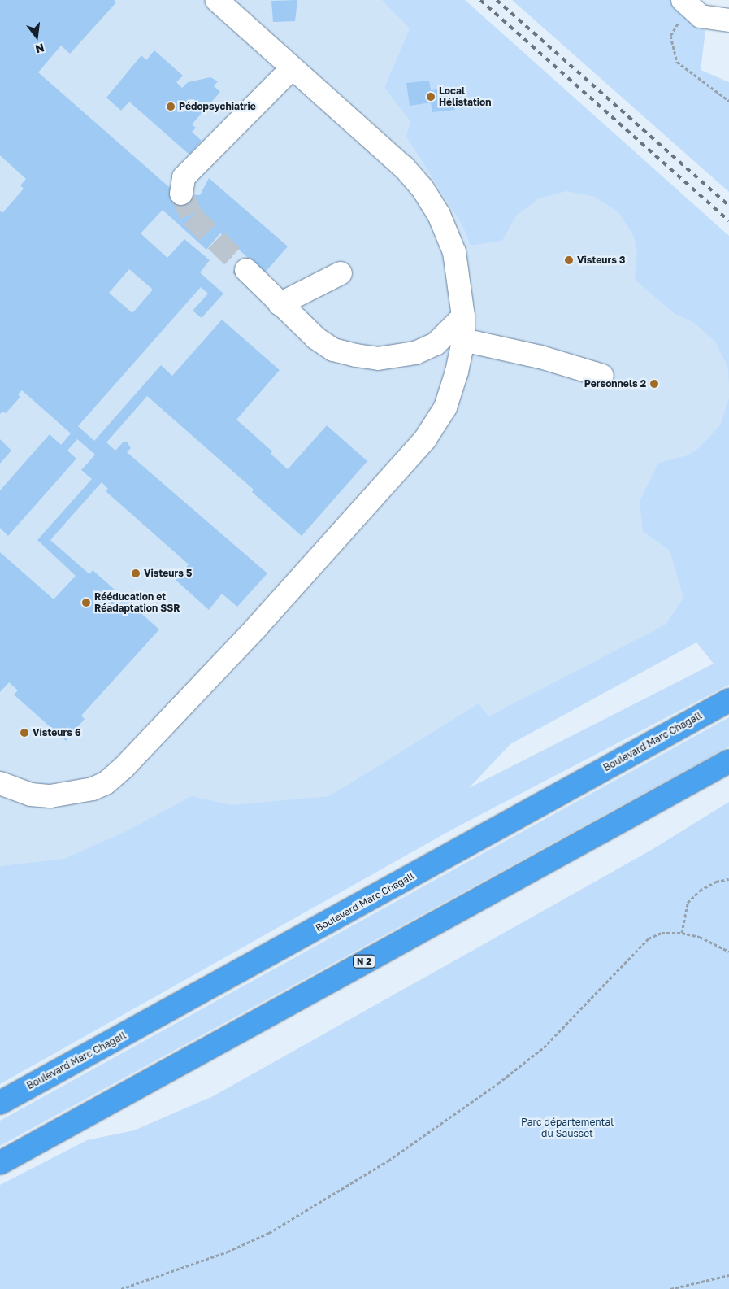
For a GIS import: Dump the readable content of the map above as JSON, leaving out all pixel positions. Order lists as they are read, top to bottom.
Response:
{
  "streets": {
    "highway": ["Boulevard Marc Chagall", "N 2"]
  },
  "parks": ["Parc départemental du Sausset"],
  "places": [
    "Local Hélistation",
    "Pédopsychiatrie",
    "Visteurs 3",
    "Personnels 2",
    "Visteurs 5",
    "Rééducation et Réadaptation SSR",
    "Visteurs 6"
  ],
  "north": "bottom"
}
